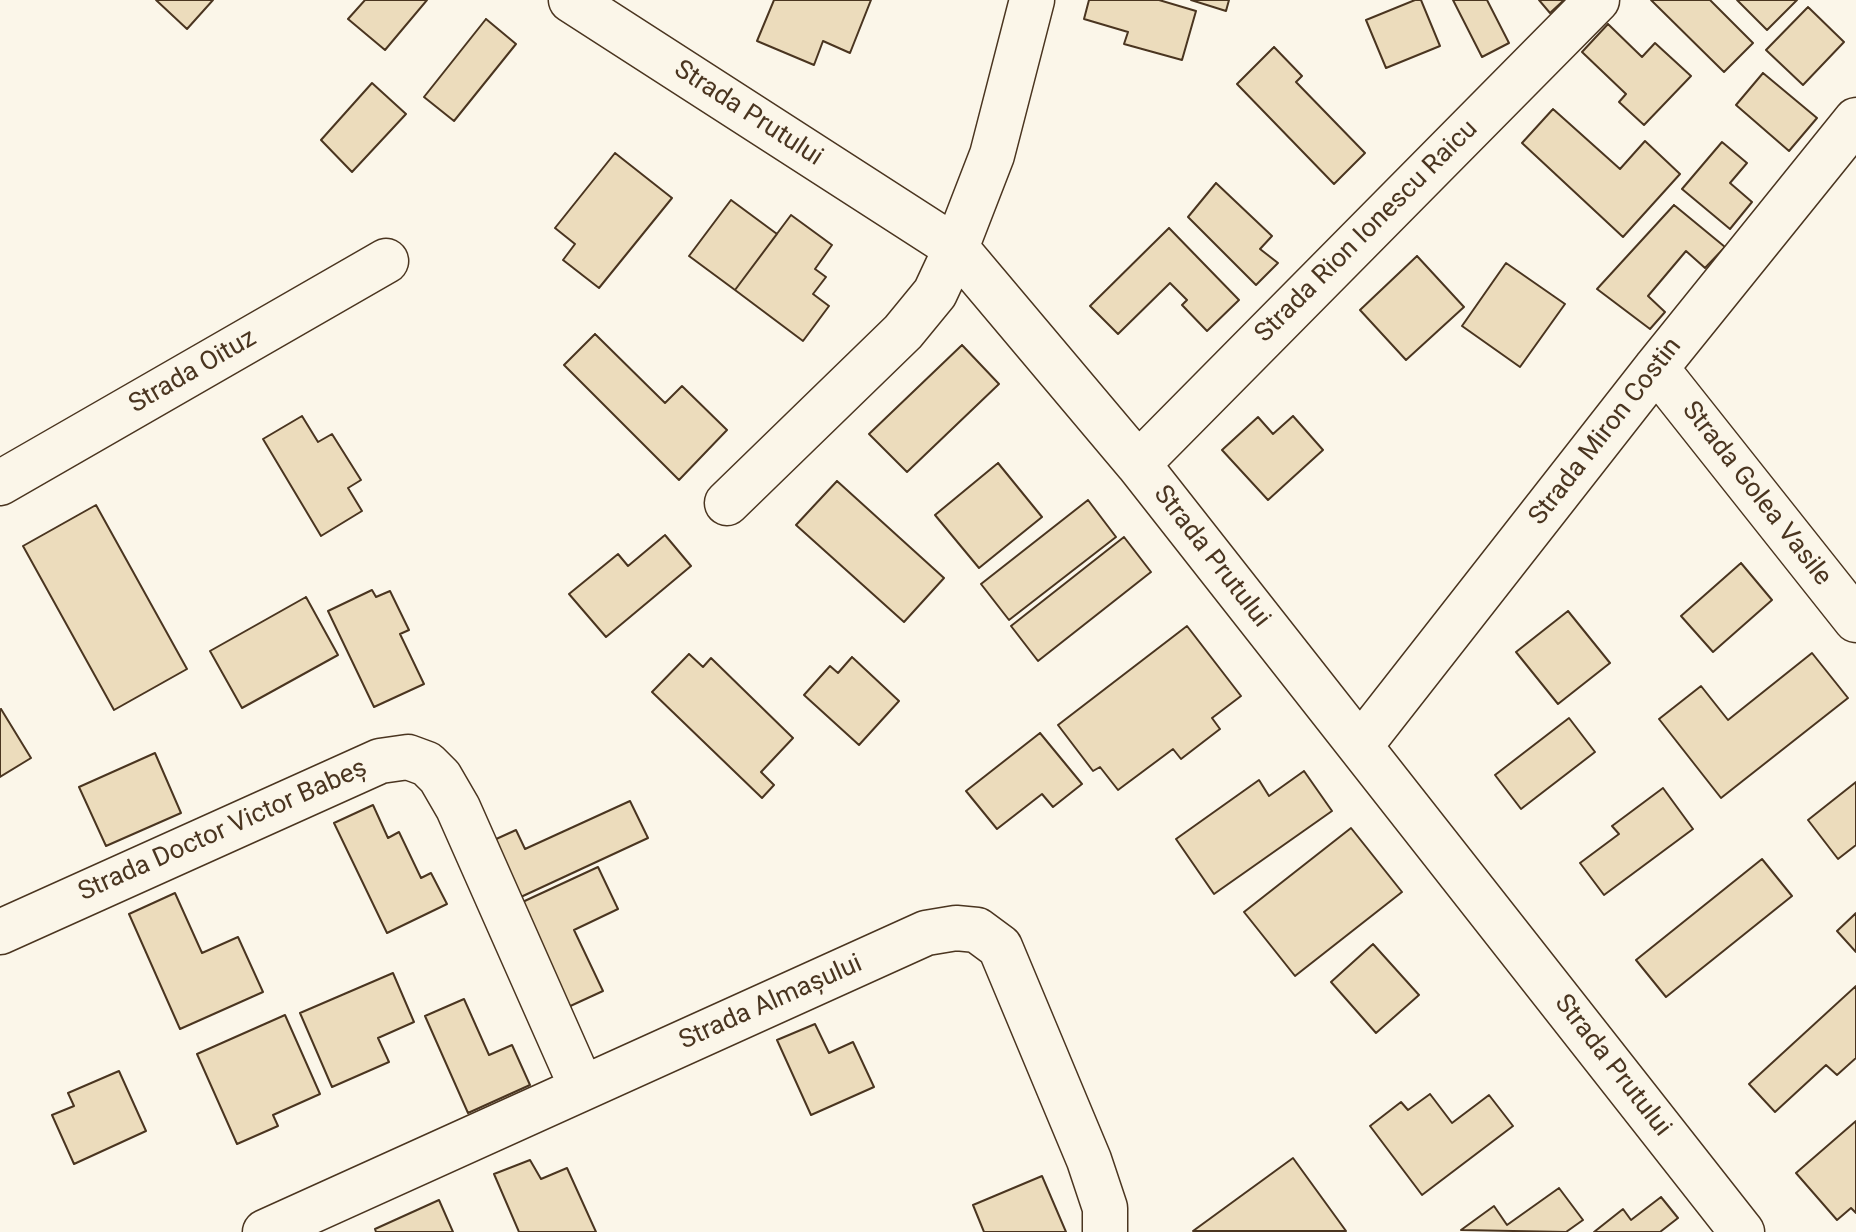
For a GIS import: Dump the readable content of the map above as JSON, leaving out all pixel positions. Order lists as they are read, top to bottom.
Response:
{
  "streets": {
    "street": [
      "Strada Prutului",
      "Strada Rion Ionescu Raicu",
      "Strada Oituz",
      "Strada Miron Costin",
      "Strada Golea Vasile",
      "Strada Doctor Victor Babeș",
      "Strada Almașului"
    ]
  },
  "crossings": [
    ["Strada Prutului", "Strada Rion Ionescu Raicu"],
    ["Strada Prutului", "Strada Miron Costin"],
    ["Strada Miron Costin", "Strada Golea Vasile"],
    ["Strada Doctor Victor Babeș", "Strada Almașului"]
  ]
}
